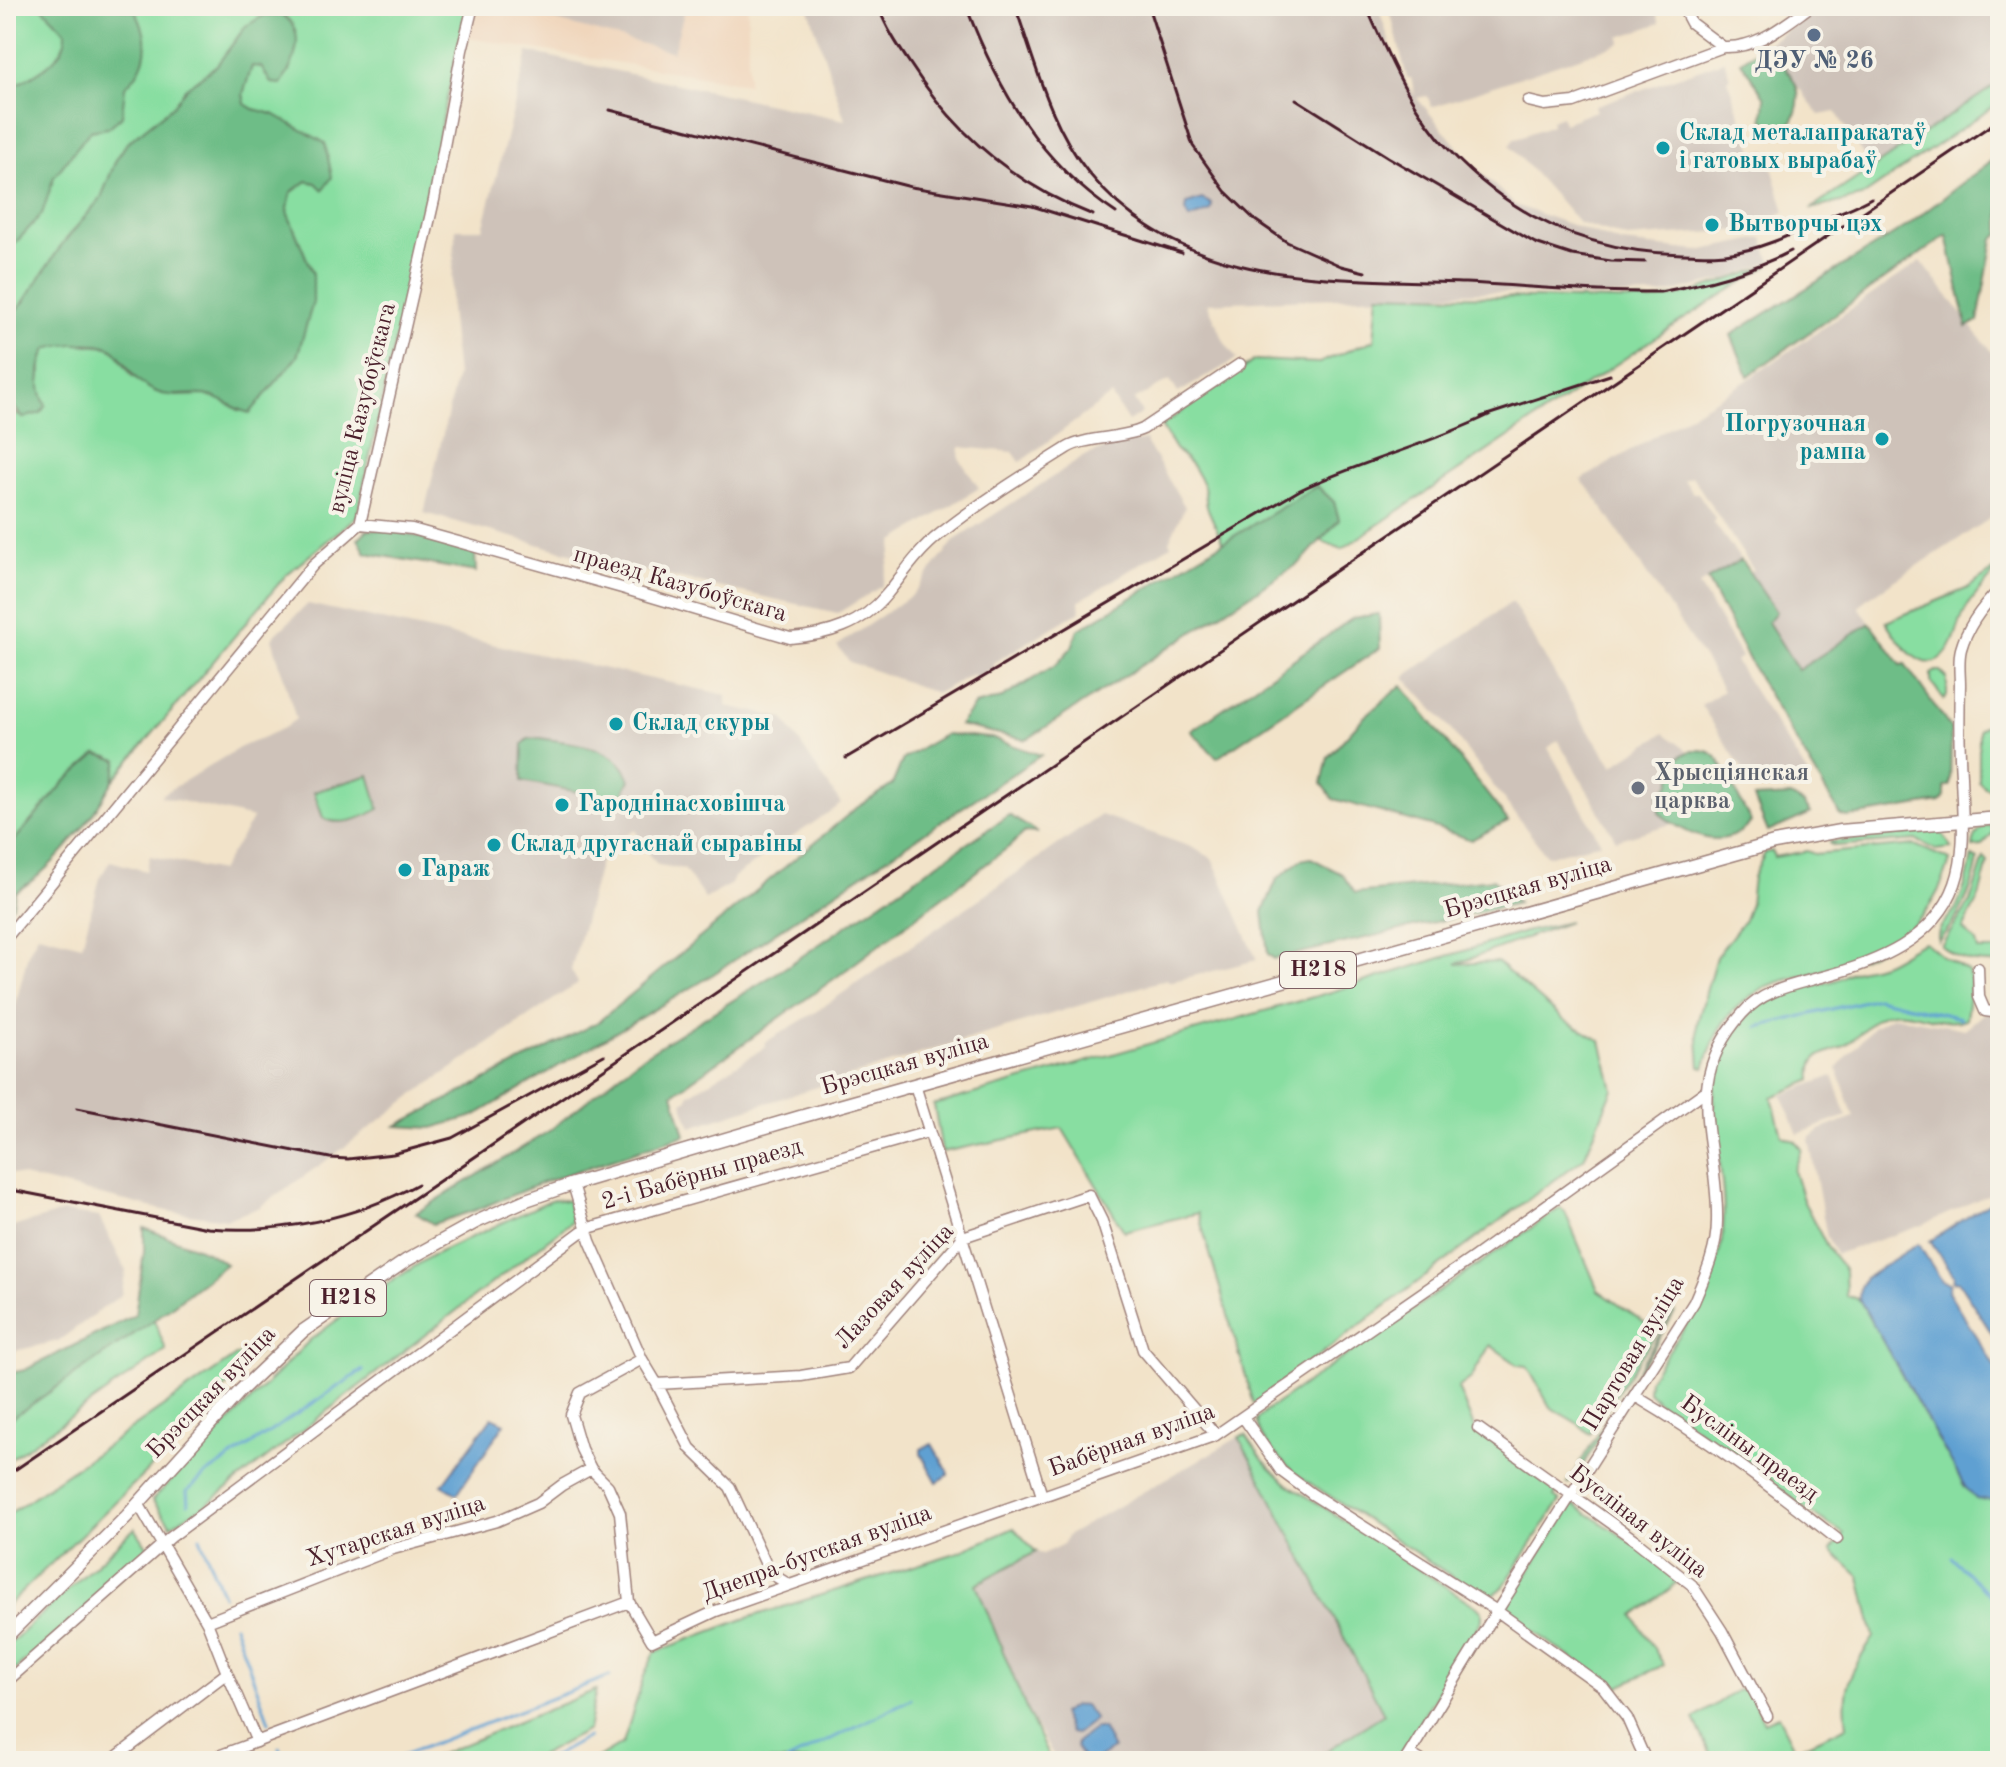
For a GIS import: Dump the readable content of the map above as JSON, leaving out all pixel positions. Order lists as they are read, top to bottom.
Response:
{
  "streets": {
    "main road": ["Брэсцкая вуліца", "Н218"],
    "street": [
      "вуліца Казубоўскага",
      "праезд Казубоўскага",
      "2-і Бабёрны праезд",
      "Лазовая вуліца",
      "Партовая вуліца",
      "Бабёрная вуліца",
      "Бусліны праезд",
      "Бусліная вуліца",
      "Хутарская вуліца",
      "Днепра-бугская вуліца"
    ]
  },
  "crossings": [
    ["вуліца Казубоўскага", "праезд Казубоўскага"],
    ["Брэсцкая вуліца", "Бабёрная вуліца"],
    ["2-і Бабёрны праезд", "Бабёрная вуліца"],
    ["Лазовая вуліца", "Бабёрная вуліца"],
    ["Партовая вуліца", "Бабёрная вуліца"],
    ["Партовая вуліца", "Бусліны праезд"],
    ["Партовая вуліца", "Бусліная вуліца"],
    ["Бабёрная вуліца", "Днепра-бугская вуліца"],
    ["Хутарская вуліца", "Днепра-бугская вуліца"]
  ],
  "places": [
    "ДЭУ № 26",
    "Склад металапракатаў і гатовых вырабаў",
    "Вытворчы цэх",
    "Погрузочная рампа",
    "Склад скуры",
    "Хрысціянская царква",
    "Гароднінасховішча",
    "Склад другаснай сыравіны",
    "Гараж"
  ]
}
